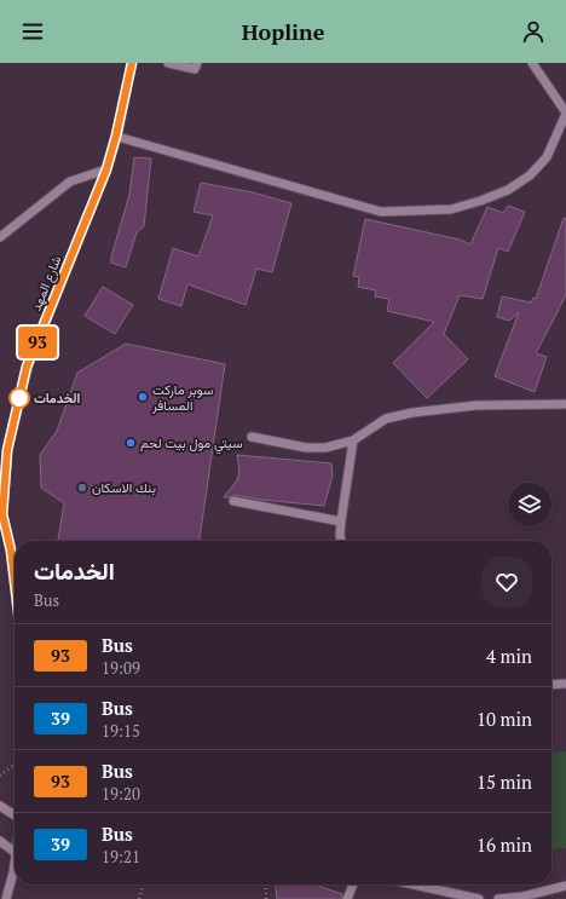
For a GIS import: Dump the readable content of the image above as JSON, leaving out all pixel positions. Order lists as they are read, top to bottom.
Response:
{
  "streets": {
    "street": ["شارع المهد"]
  },
  "places": [
    "سوبر ماركت المسافر",
    "الخدمات",
    "سيتي مول بيت لحم",
    "بنك الاسكان"
  ],
  "lines": ["bus line 93"],
  "page": {
    "header": "Hopline",
    "on_map": "93",
    "heading": ["الخدمات", "Bus"],
    "list": [
      {
        "mark": "93",
        "name": "Bus",
        "note": "19:09",
        "value": "4 min"
      },
      {
        "mark": "39",
        "name": "Bus",
        "note": "19:15",
        "value": "10 min"
      },
      {
        "mark": "93",
        "name": "Bus",
        "note": "19:20",
        "value": "15 min"
      },
      {
        "mark": "39",
        "name": "Bus",
        "note": "19:21",
        "value": "16 min"
      }
    ]
  }
}
